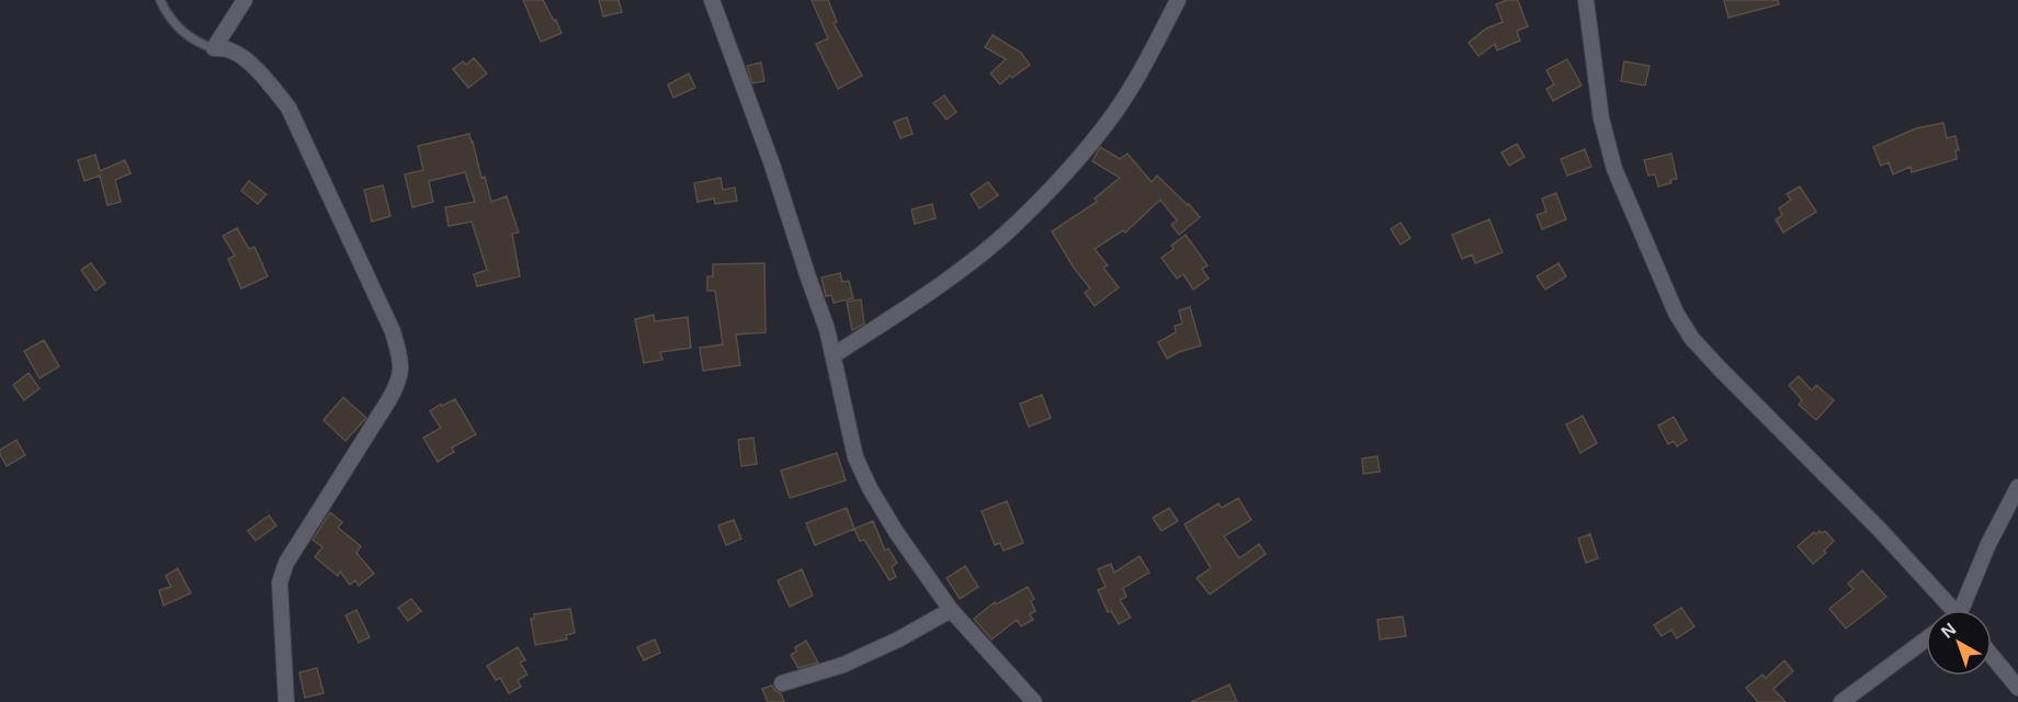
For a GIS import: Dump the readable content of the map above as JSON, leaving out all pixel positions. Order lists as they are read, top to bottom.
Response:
{
  "north": "top left"
}
